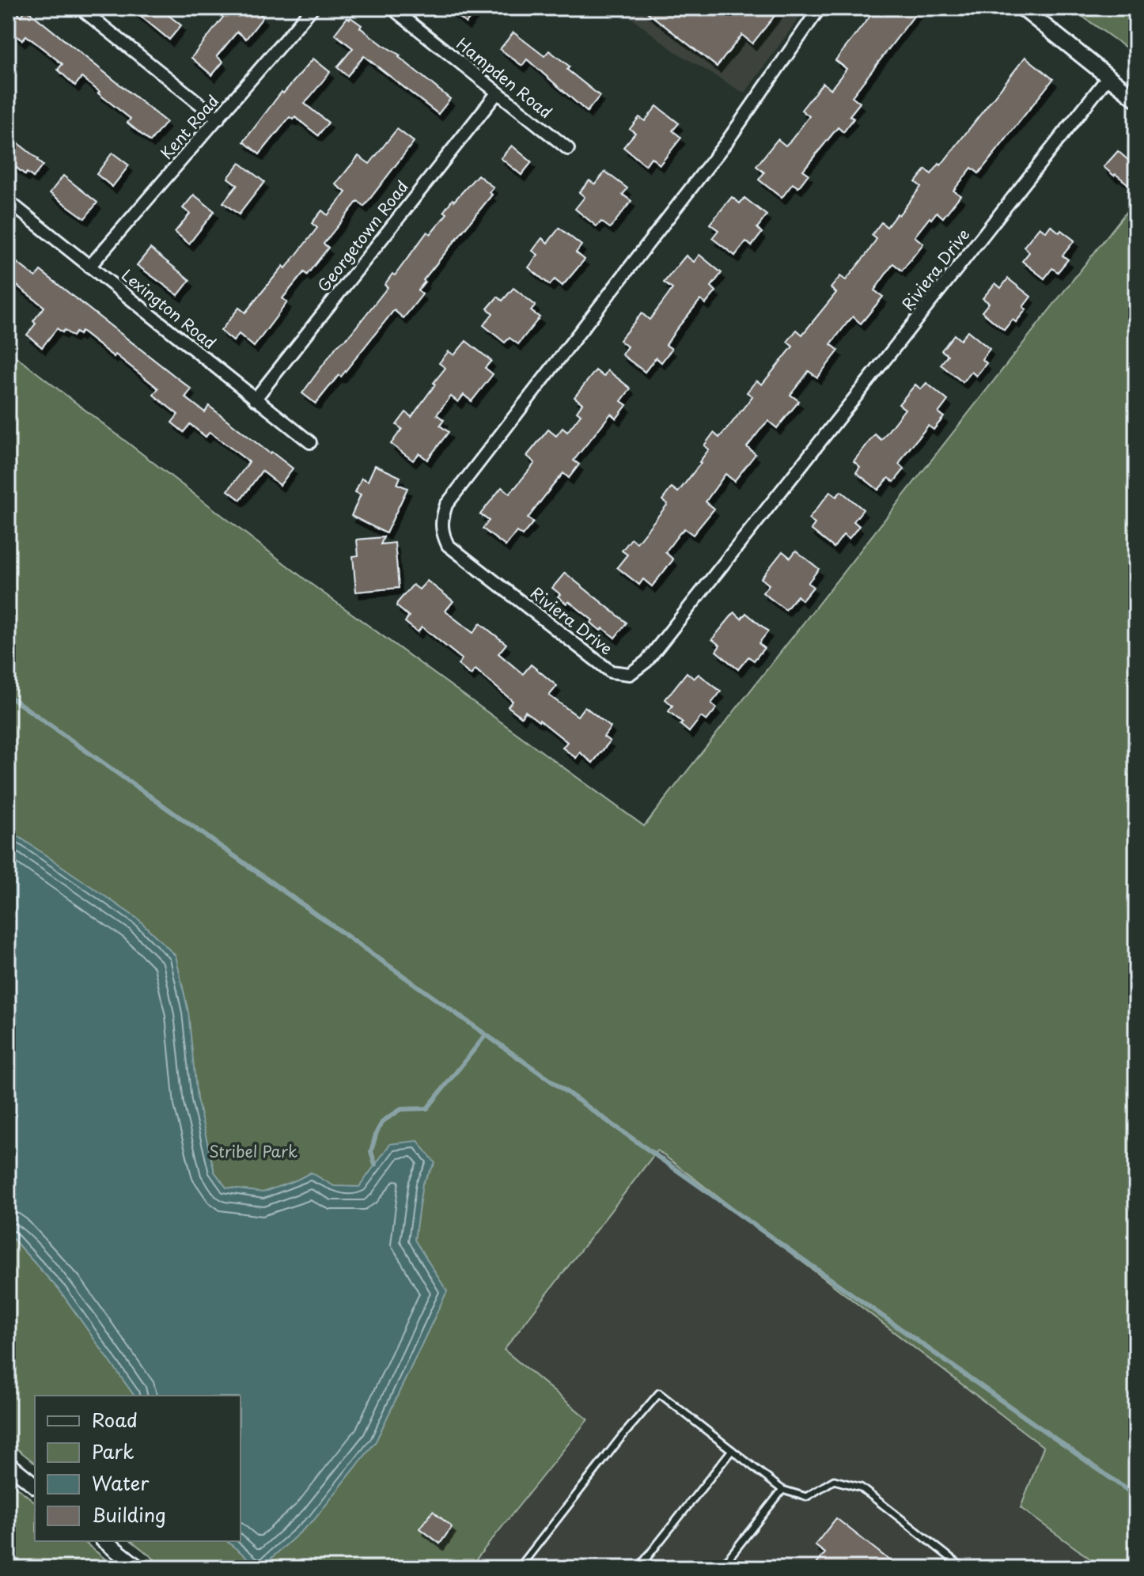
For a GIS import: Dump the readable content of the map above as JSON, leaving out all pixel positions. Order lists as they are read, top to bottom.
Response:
{
  "streets": {
    "street": [
      "Hampden Road",
      "Kent Road",
      "Georgetown Road",
      "Riviera Drive",
      "Lexington Road"
    ]
  },
  "crossings": [
    ["Hampden Road", "Georgetown Road"],
    ["Kent Road", "Lexington Road"],
    ["Georgetown Road", "Lexington Road"]
  ],
  "parks": ["Stribel Park"],
  "legend": [
    "Road",
    "Park",
    "Water",
    "Building"
  ]
}
